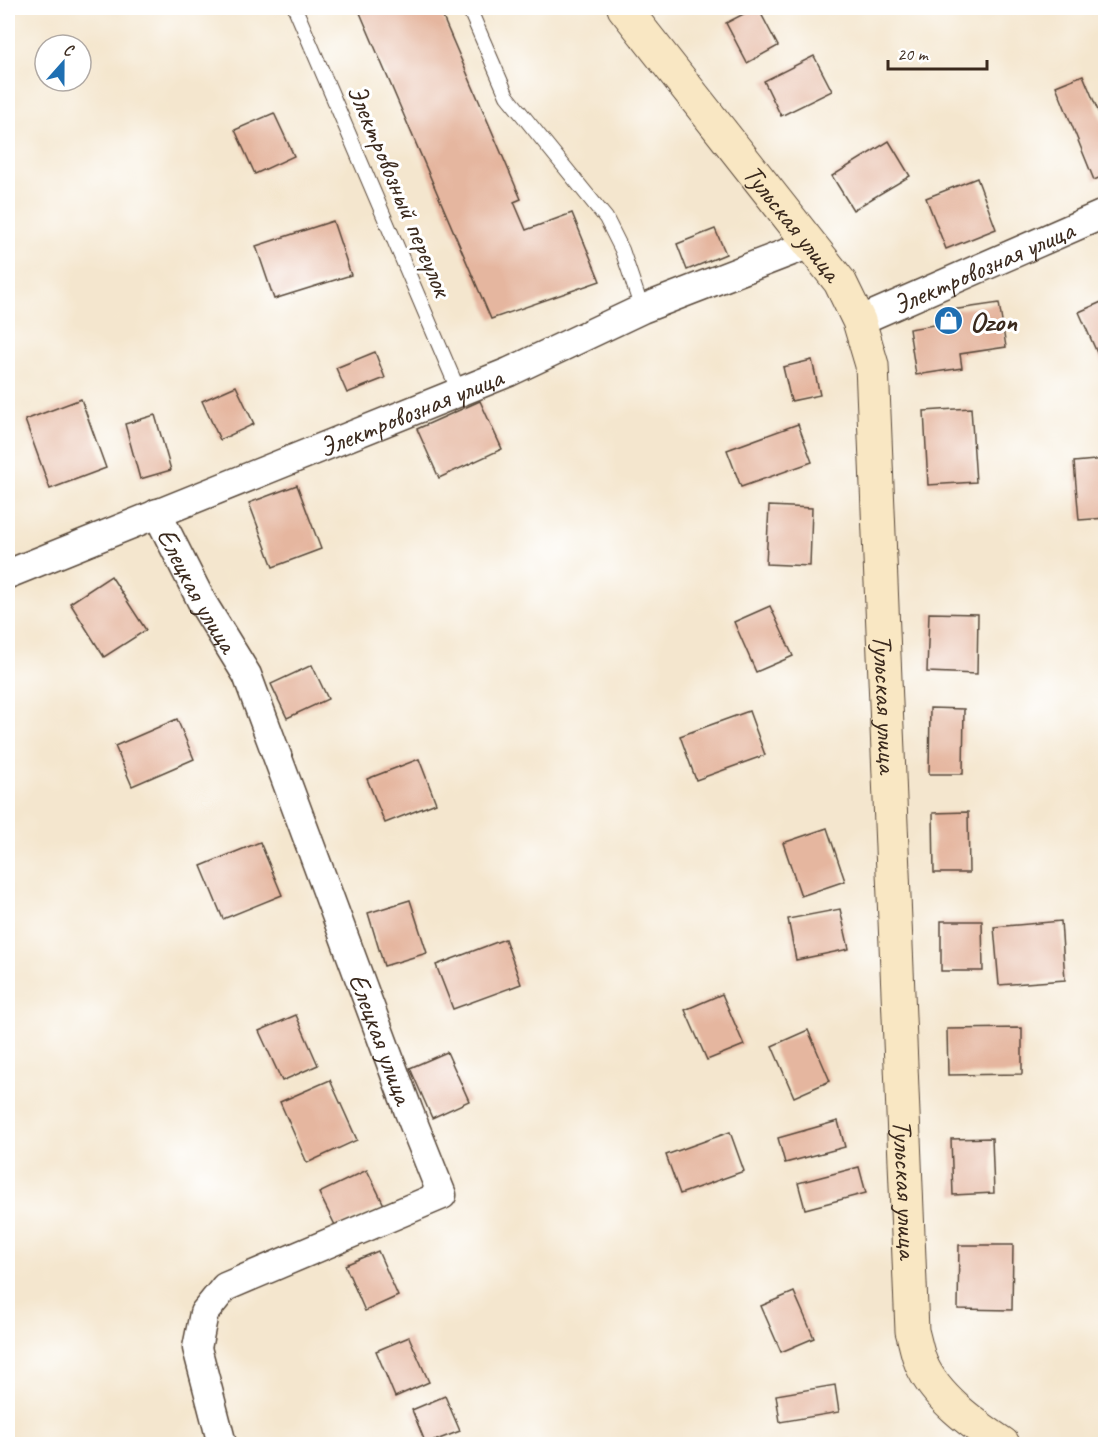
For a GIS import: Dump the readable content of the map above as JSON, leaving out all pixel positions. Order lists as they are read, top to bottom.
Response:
{
  "streets": {
    "main road": ["Тульская улица"],
    "street": ["Электровозная улица", "Елецкая улица"],
    "lane": ["Электровозный переулок"]
  },
  "crossings": [
    ["Электровозный переулок", "Электровозная улица"],
    ["Тульская улица", "Электровозная улица"],
    ["Электровозная улица", "Елецкая улица"]
  ],
  "places": {
    "shop": ["Ozon"]
  },
  "scale_bar": "20 m",
  "north": "top"
}
